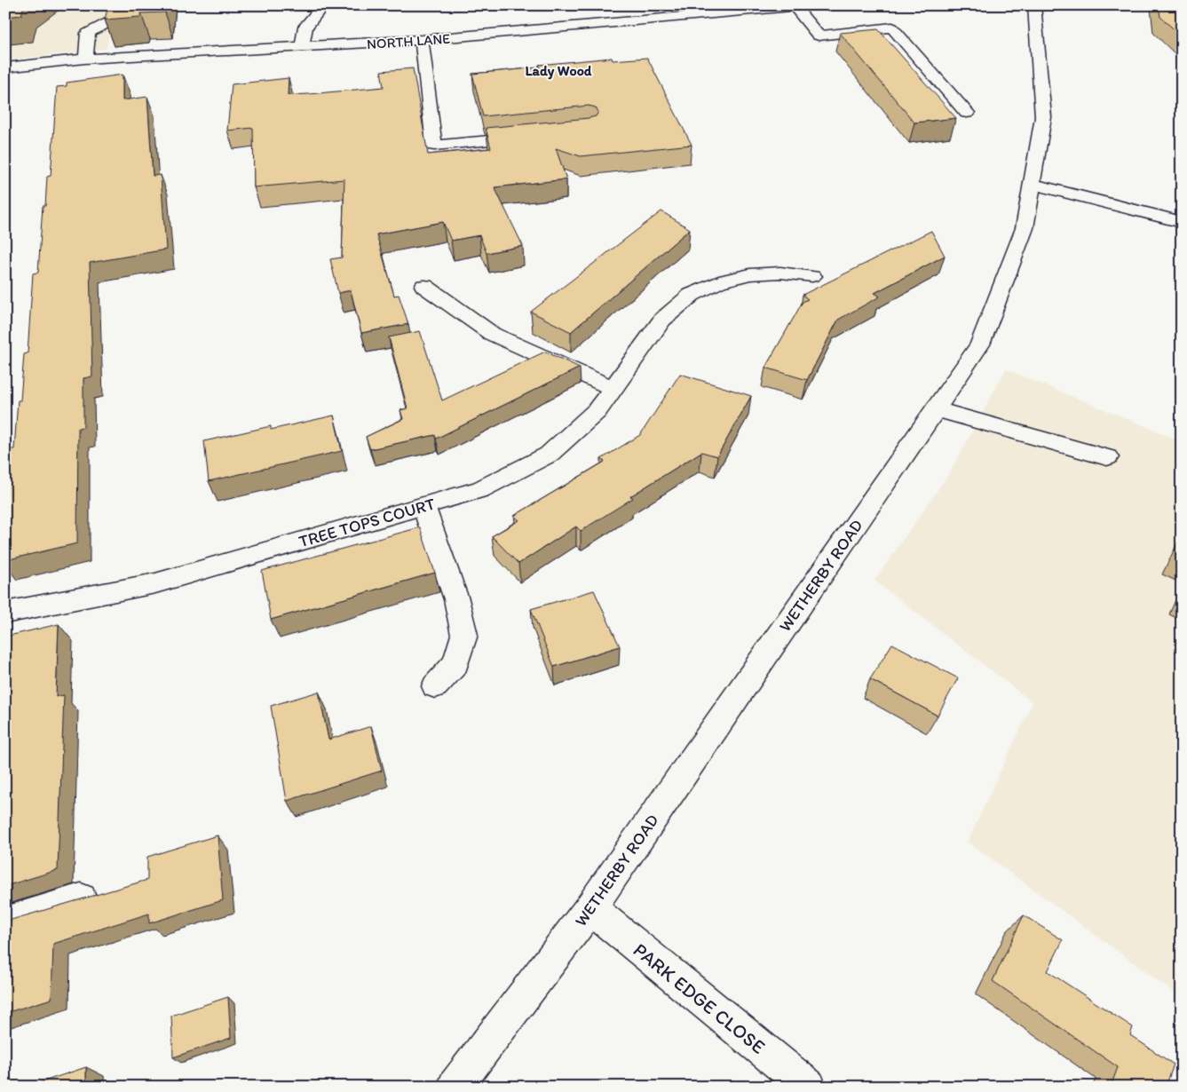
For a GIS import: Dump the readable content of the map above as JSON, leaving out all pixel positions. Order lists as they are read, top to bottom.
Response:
{
  "streets": {
    "street": [
      "NORTH LANE",
      "TREE TOPS COURT",
      "WETHERBY ROAD",
      "PARK EDGE CLOSE"
    ]
  },
  "crossings": [
    ["WETHERBY ROAD", "PARK EDGE CLOSE"]
  ],
  "districts": ["Lady Wood"]
}
